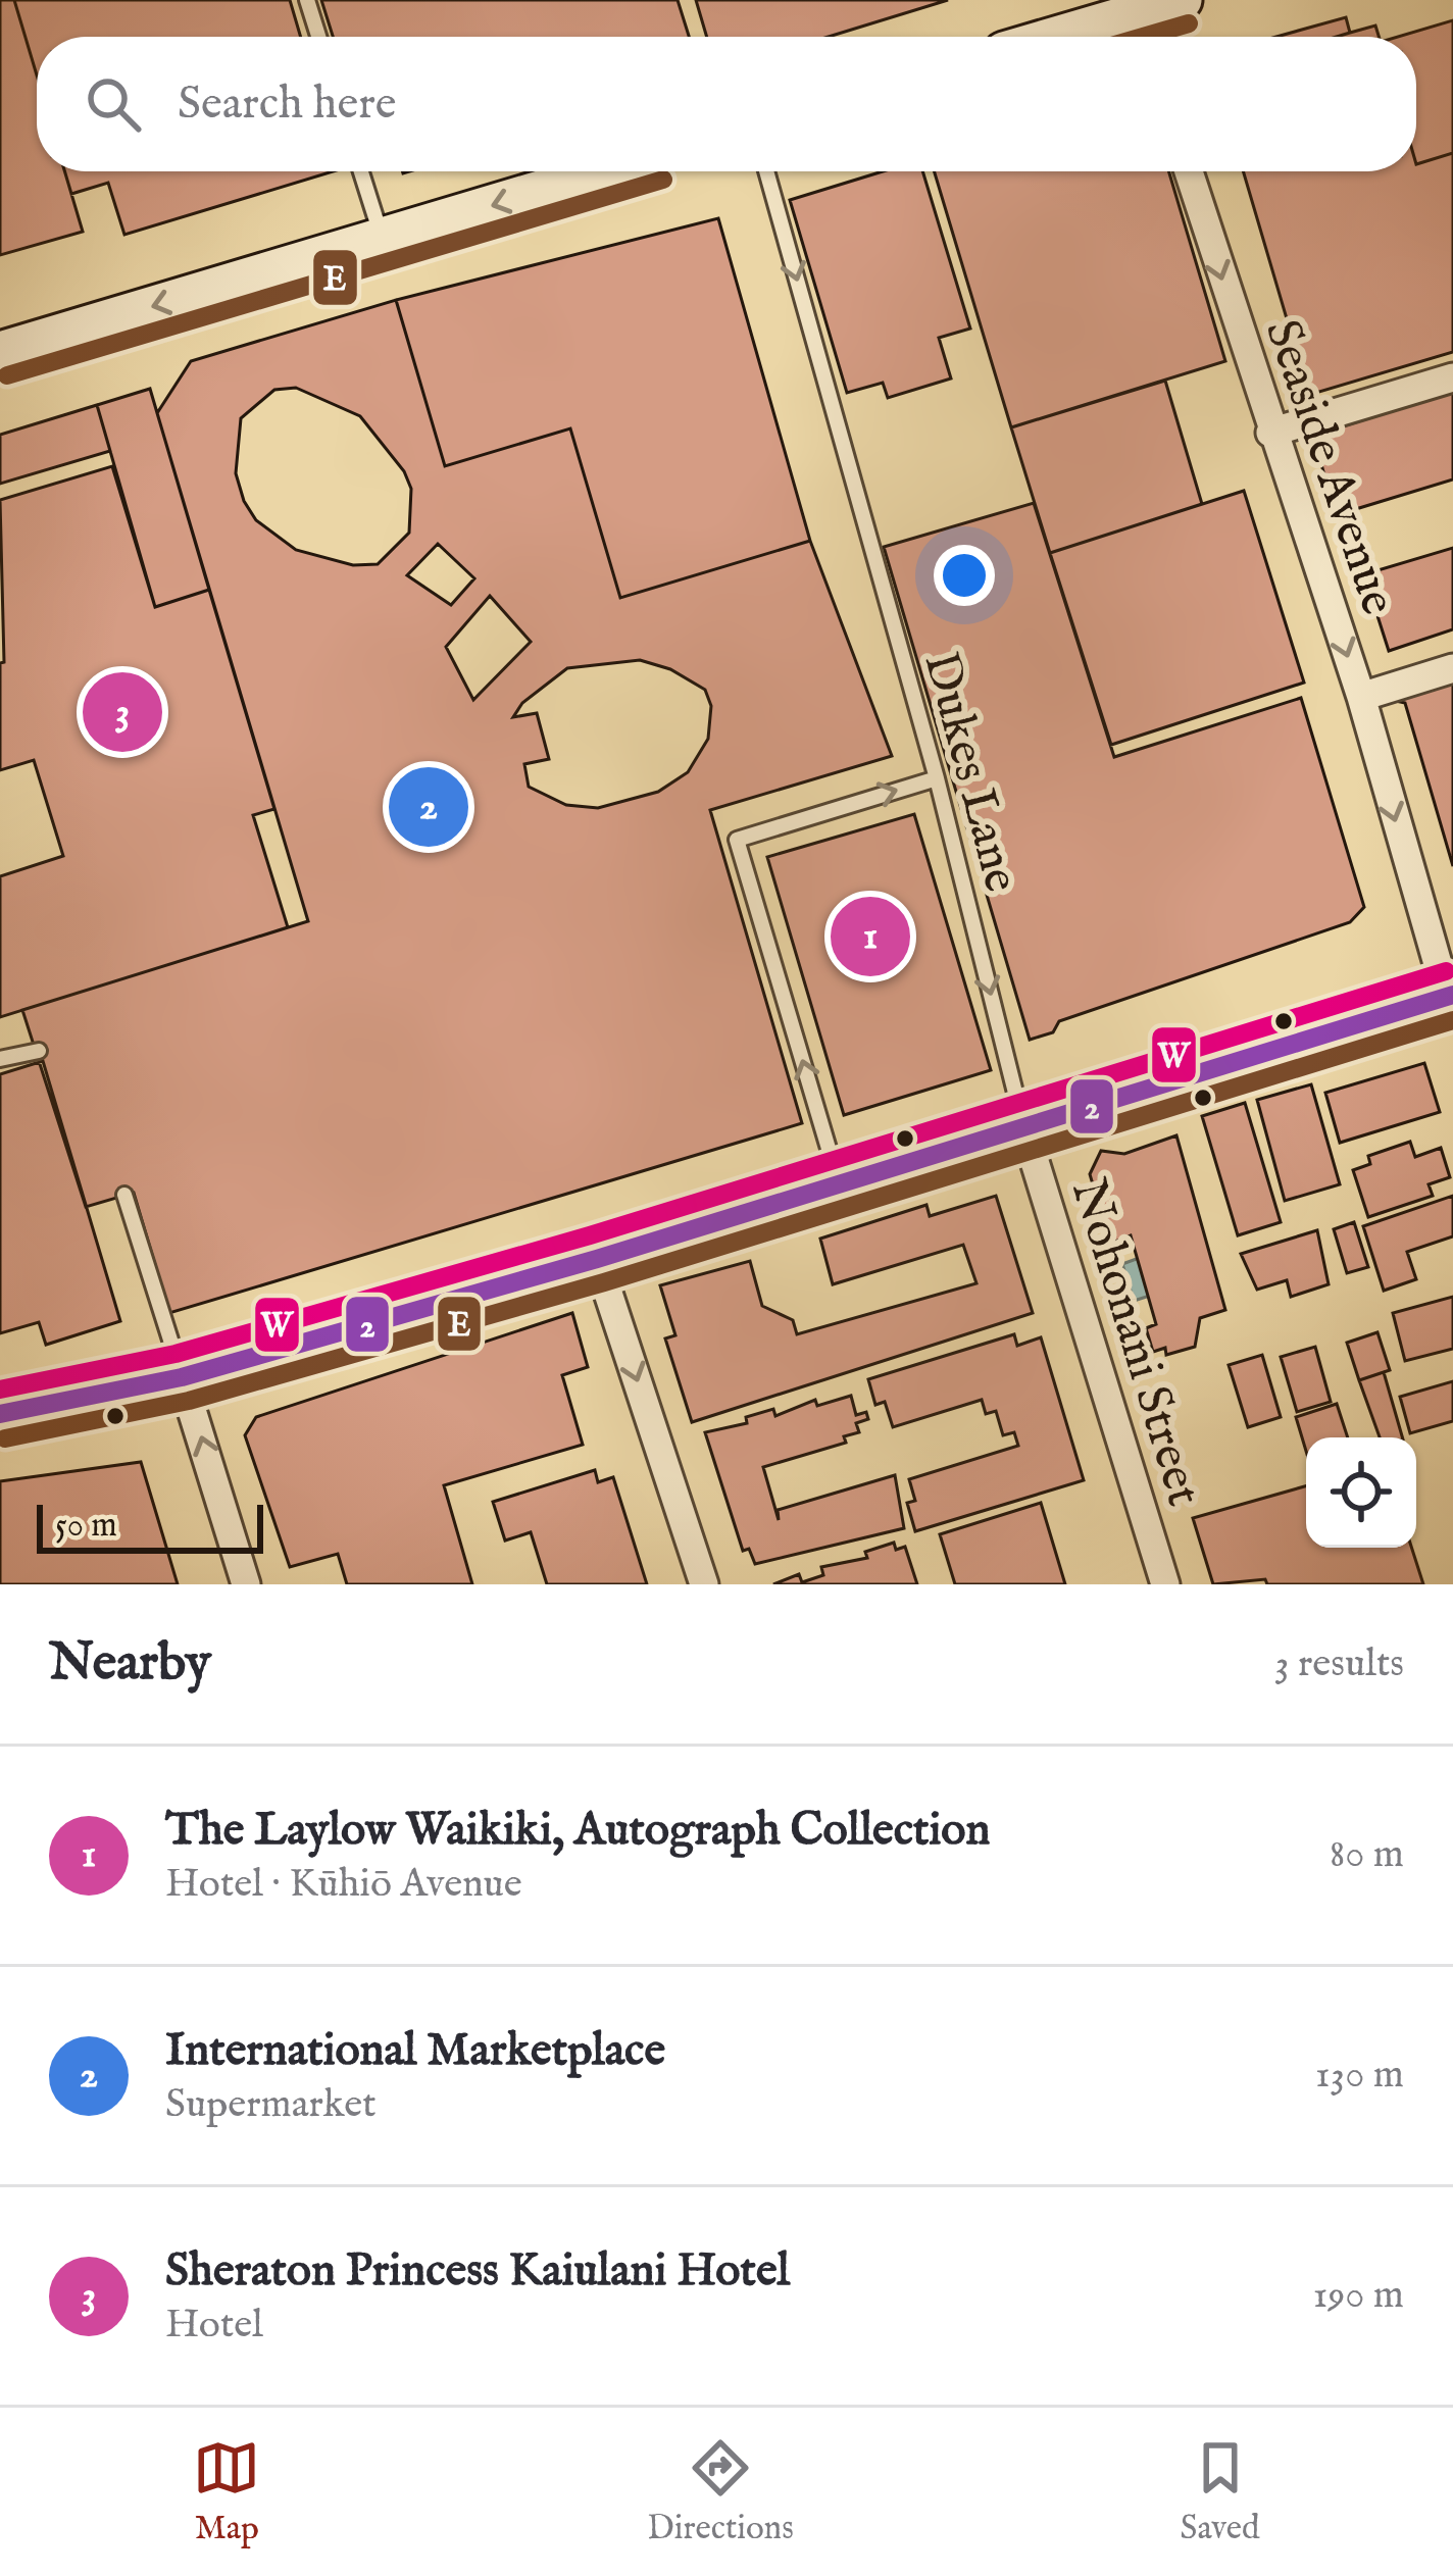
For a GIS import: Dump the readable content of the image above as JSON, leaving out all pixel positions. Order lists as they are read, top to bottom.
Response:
{
  "streets": {
    "street": ["Seaside Avenue", "Nohonani Street"],
    "lane": ["Dukes Lane"]
  },
  "crossings": [
    ["Dukes Lane", "Nohonani Street"]
  ],
  "one_way": ["Seaside Avenue", "Dukes Lane"],
  "lines": ["transit line E", "transit line W", "transit line 2"],
  "scale_bar": "50 m",
  "page": {
    "search": "Search here",
    "pins": ["3", "2", "1"],
    "scale": "50 m",
    "heading": ["Nearby", "3 results"],
    "list": [
      {
        "mark": "1",
        "name": "The Laylow Waikiki, Autograph Collection",
        "note": "Hotel · Kūhiō Avenue",
        "value": "80 m"
      },
      {
        "mark": "2",
        "name": "International Marketplace",
        "note": "Supermarket",
        "value": "130 m"
      },
      {
        "mark": "3",
        "name": "Sheraton Princess Kaiulani Hotel",
        "note": "Hotel",
        "value": "190 m"
      }
    ],
    "nav": ["Map", "Directions", "Saved"]
  }
}
